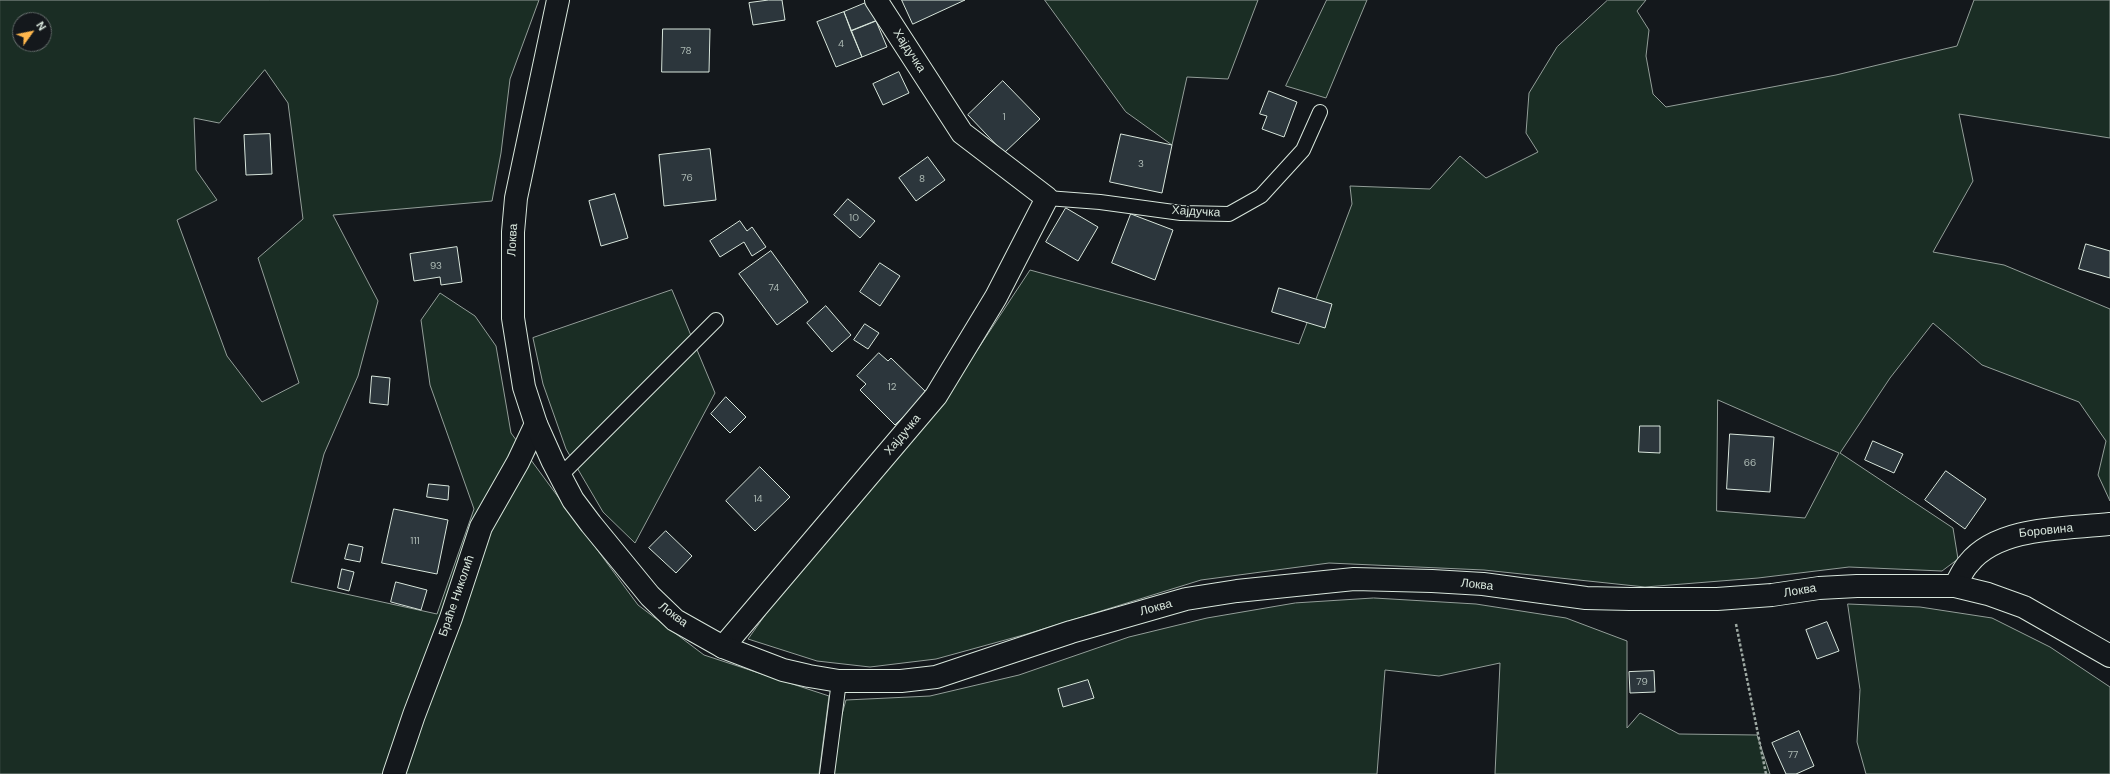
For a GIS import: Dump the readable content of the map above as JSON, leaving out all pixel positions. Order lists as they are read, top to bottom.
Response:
{
  "streets": {
    "main road": [
      "Хајдучка",
      "Локва",
      "Боровина",
      "Браће Николић"
    ]
  },
  "crossings": [
    ["Хајдучка", "Локва"],
    ["Локва", "Боровина"],
    ["Локва", "Браће Николић"]
  ],
  "house_numbers": [
    "4",
    "78",
    "1",
    "3",
    "76",
    "8",
    "10",
    "93",
    "74",
    "12",
    "66",
    "14",
    "111",
    "79",
    "77"
  ],
  "north": "top right"
}
